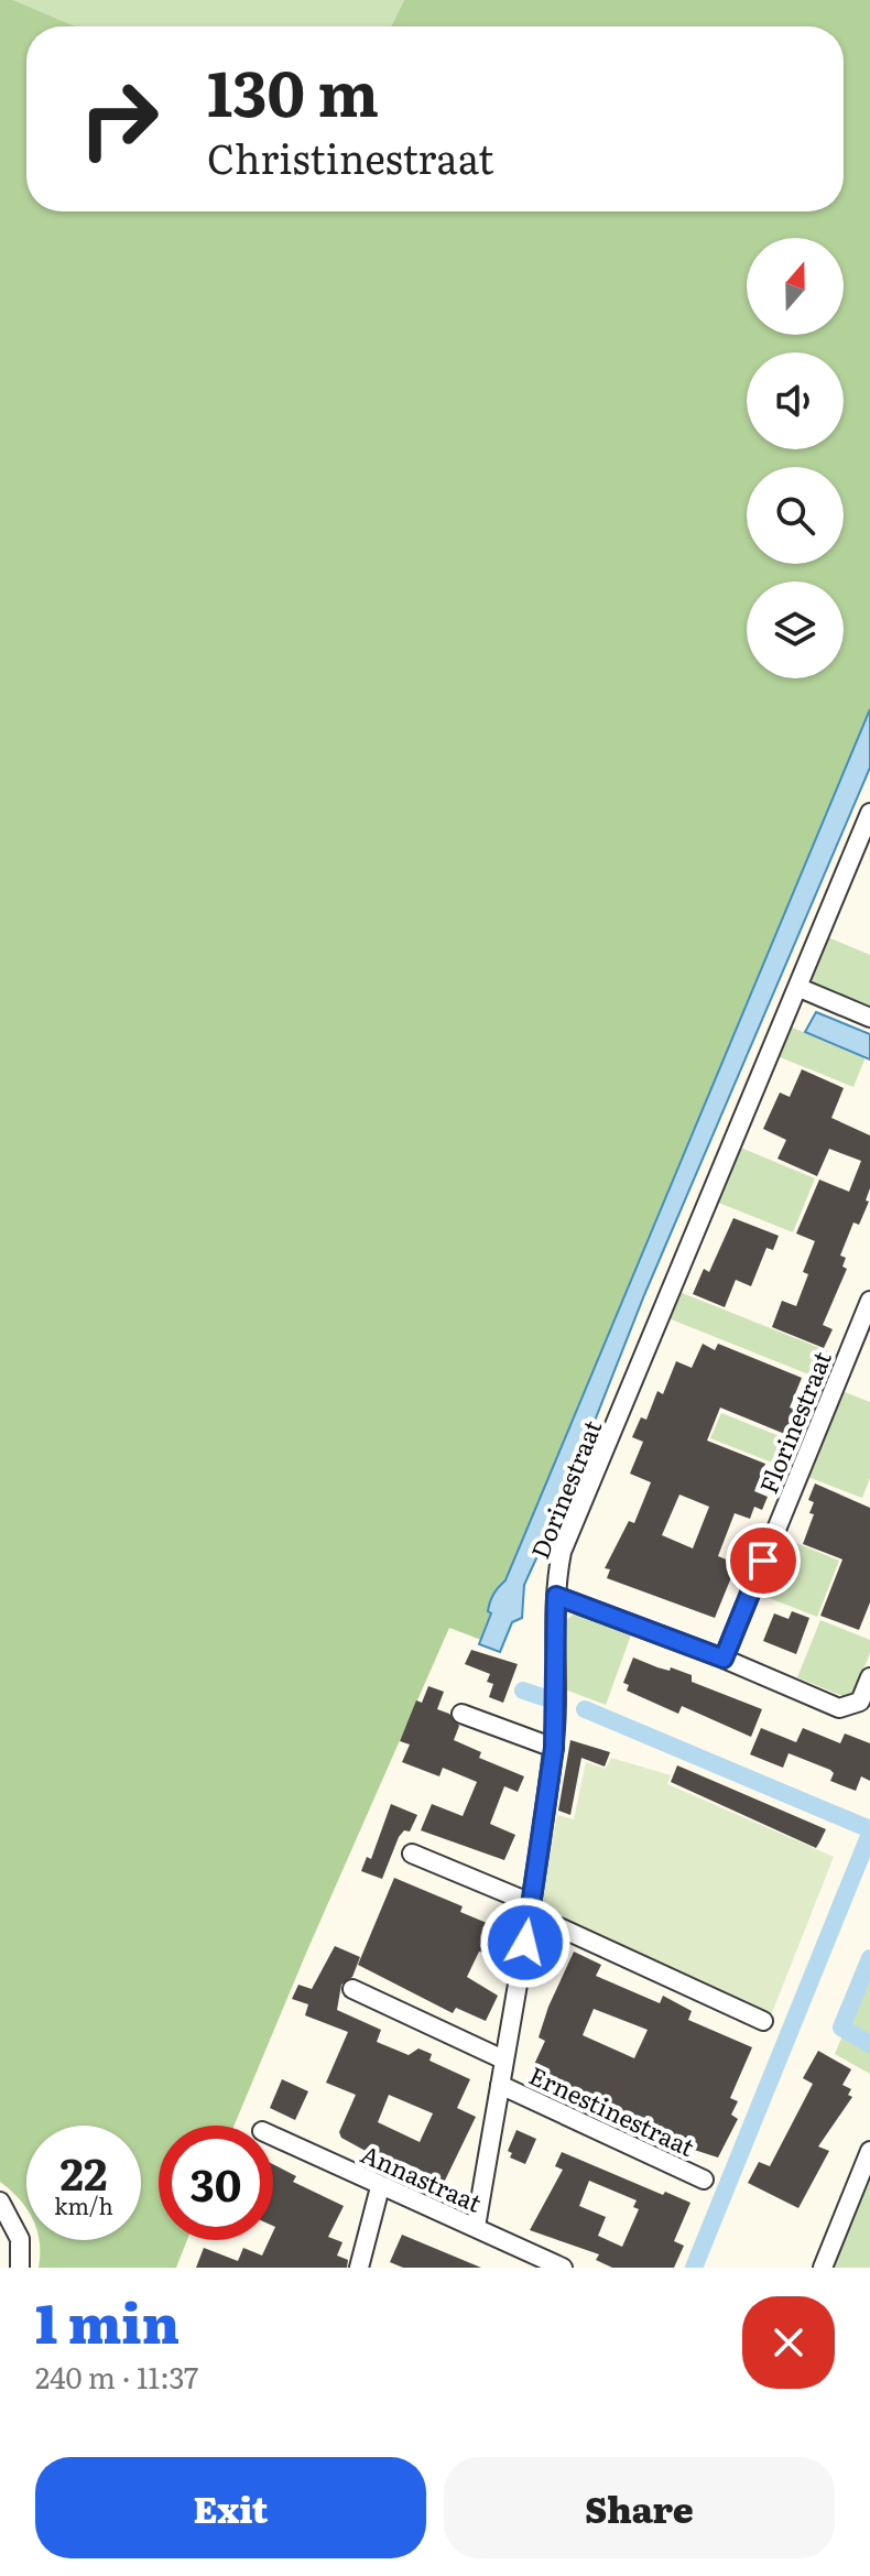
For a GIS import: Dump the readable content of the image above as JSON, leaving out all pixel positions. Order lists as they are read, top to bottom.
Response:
{
  "streets": {
    "street": [
      "Florinestraat",
      "Dorinestraat",
      "Ernestinestraat",
      "Annastraat"
    ]
  },
  "crossings": [
    ["Dorinestraat", "Ernestinestraat"],
    ["Dorinestraat", "Annastraat"]
  ],
  "north": "top",
  "page": {
    "turn": ["130 m", "Christinestraat"],
    "speed": "22 km/h",
    "limit": "30",
    "heading": ["1 min", "240 m · 11:37"],
    "buttons": ["Exit", "Share"]
  }
}
